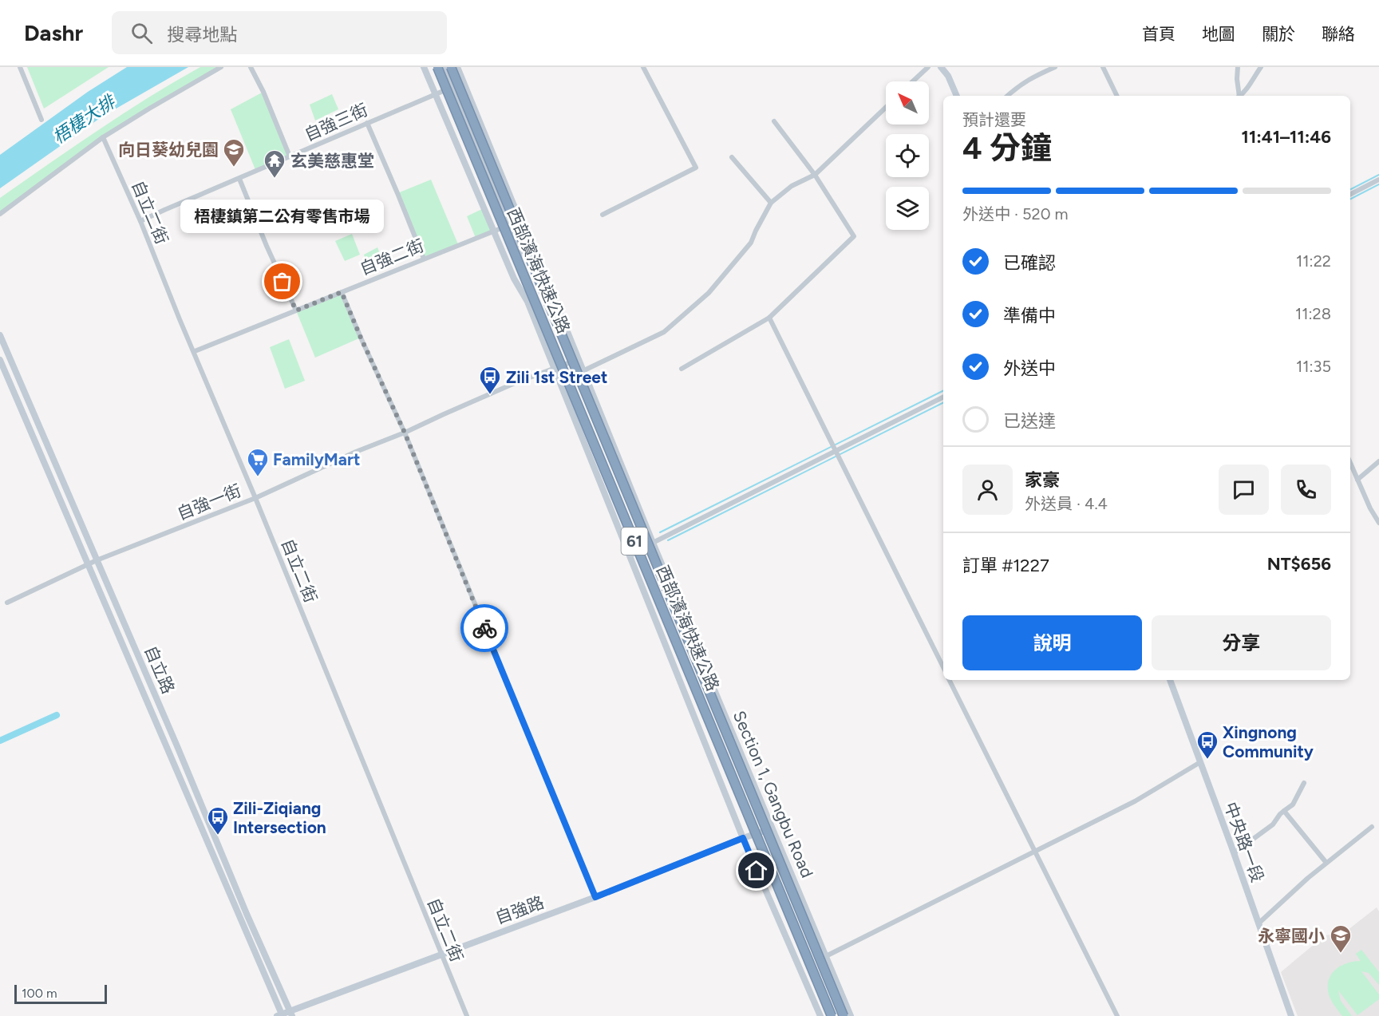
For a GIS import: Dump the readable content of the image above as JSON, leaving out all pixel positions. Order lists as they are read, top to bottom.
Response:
{
  "streets": {
    "highway": ["西部濱海快速公路", "61"],
    "street": [
      "自強三街",
      "自立二街",
      "自強二街",
      "自強一街",
      "自立路",
      "Section 1, Gangbu Road",
      "中央路一段",
      "自強路"
    ]
  },
  "crossings": [
    ["自強三街", "自立二街"],
    ["自強三街", "Section 1, Gangbu Road"],
    ["自立二街", "自強二街"],
    ["自立二街", "自強一街"],
    ["自立二街", "自強路"],
    ["自強二街", "Section 1, Gangbu Road"],
    ["自強一街", "自立路"],
    ["自強一街", "Section 1, Gangbu Road"],
    ["自立路", "自強路"],
    ["Section 1, Gangbu Road", "自強路"]
  ],
  "water": ["梧棲大排"],
  "places": {
    "school or university": ["向日葵幼兒園", "永寧國小"],
    "temple": ["玄美慈惠堂"],
    "other": ["梧棲鎮第二公有零售市場"],
    "bus stop": ["Zili 1st Street", "Xingnong Community", "Zili-Ziqiang Intersection"],
    "supermarket": ["FamilyMart"]
  },
  "scale_bar": "100 m",
  "north": "top left",
  "page": {
    "header": "Dashr",
    "search": "搜尋地點",
    "nav": [
      "首頁",
      "地圖",
      "關於",
      "聯絡"
    ],
    "heading": ["4 分鐘", "預計還要", "11:41–11:46"],
    "panel": [
      "家豪",
      "外送員 · 4.4",
      "訂單 #1227",
      "NT$656"
    ],
    "bar": "外送中 · 520 m",
    "bubble": "梧棲鎮第二公有零售市場",
    "list": [
      ["已確認", "11:22"],
      ["準備中", "11:28"],
      ["外送中", "11:35"],
      "已送達"
    ],
    "buttons": ["說明", "分享"],
    "scale": "100 m"
  }
}
